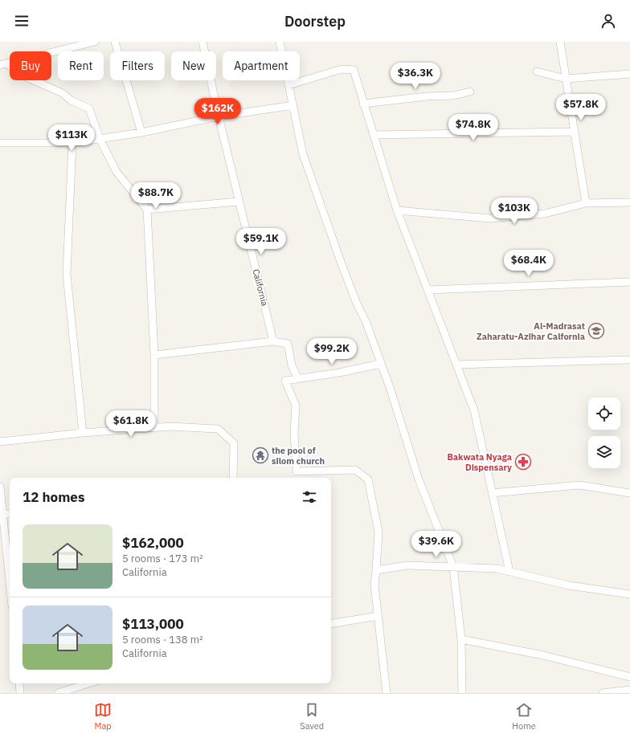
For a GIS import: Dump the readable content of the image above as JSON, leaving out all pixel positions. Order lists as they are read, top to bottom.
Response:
{
  "streets": {
    "street": ["California"]
  },
  "places": {
    "school or university": ["Al-Madrasat Zaharatu-Azihar Calfornia"],
    "temple": ["the pool of silom church"],
    "pharmacy": ["Bakwata Nyaga Dispensary"]
  },
  "page": {
    "header": "Doorstep",
    "chip": [
      "Buy",
      "Rent",
      "Filters",
      "New",
      "Apartment"
    ],
    "price": [
      "$36.3K",
      "$57.8K",
      "$162K",
      "$74.8K",
      "$113K",
      "$88.7K",
      "$103K",
      "$59.1K",
      "$68.4K",
      "$99.2K",
      "$61.8K",
      "$39.6K"
    ],
    "heading": "12 homes",
    "list": [
      {
        "name": "$162,000",
        "note": "5 rooms · 173 m² · California"
      },
      {
        "name": "$113,000",
        "note": "5 rooms · 138 m² · California"
      }
    ],
    "tabs": ["Map", "Saved", "Home"]
  }
}
